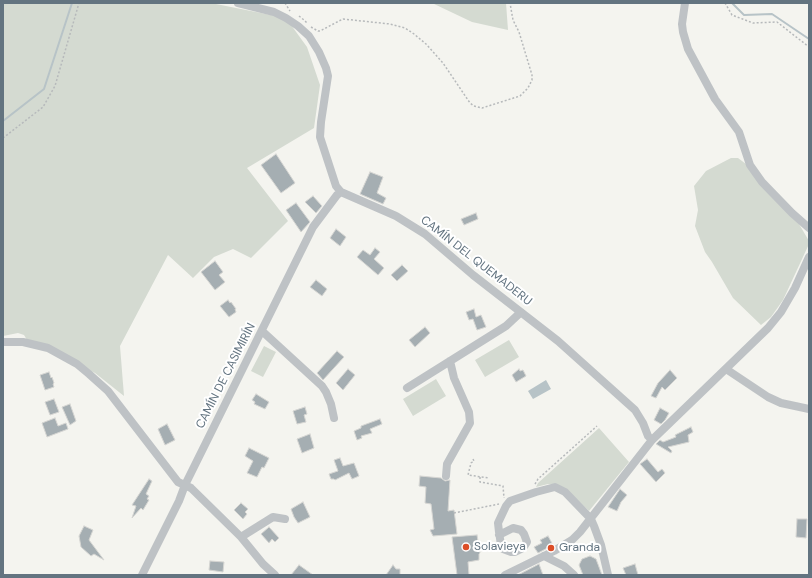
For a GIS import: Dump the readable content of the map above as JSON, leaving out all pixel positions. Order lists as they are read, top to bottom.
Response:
{
  "streets": {
    "street": ["CAMÍN DEL QUEMADERU", "CAMÍN DE CASIMIRÍN"]
  },
  "crossings": [
    ["CAMÍN DEL QUEMADERU", "CAMÍN DE CASIMIRÍN"]
  ],
  "places": ["Solavieya", "Granda"]
}
